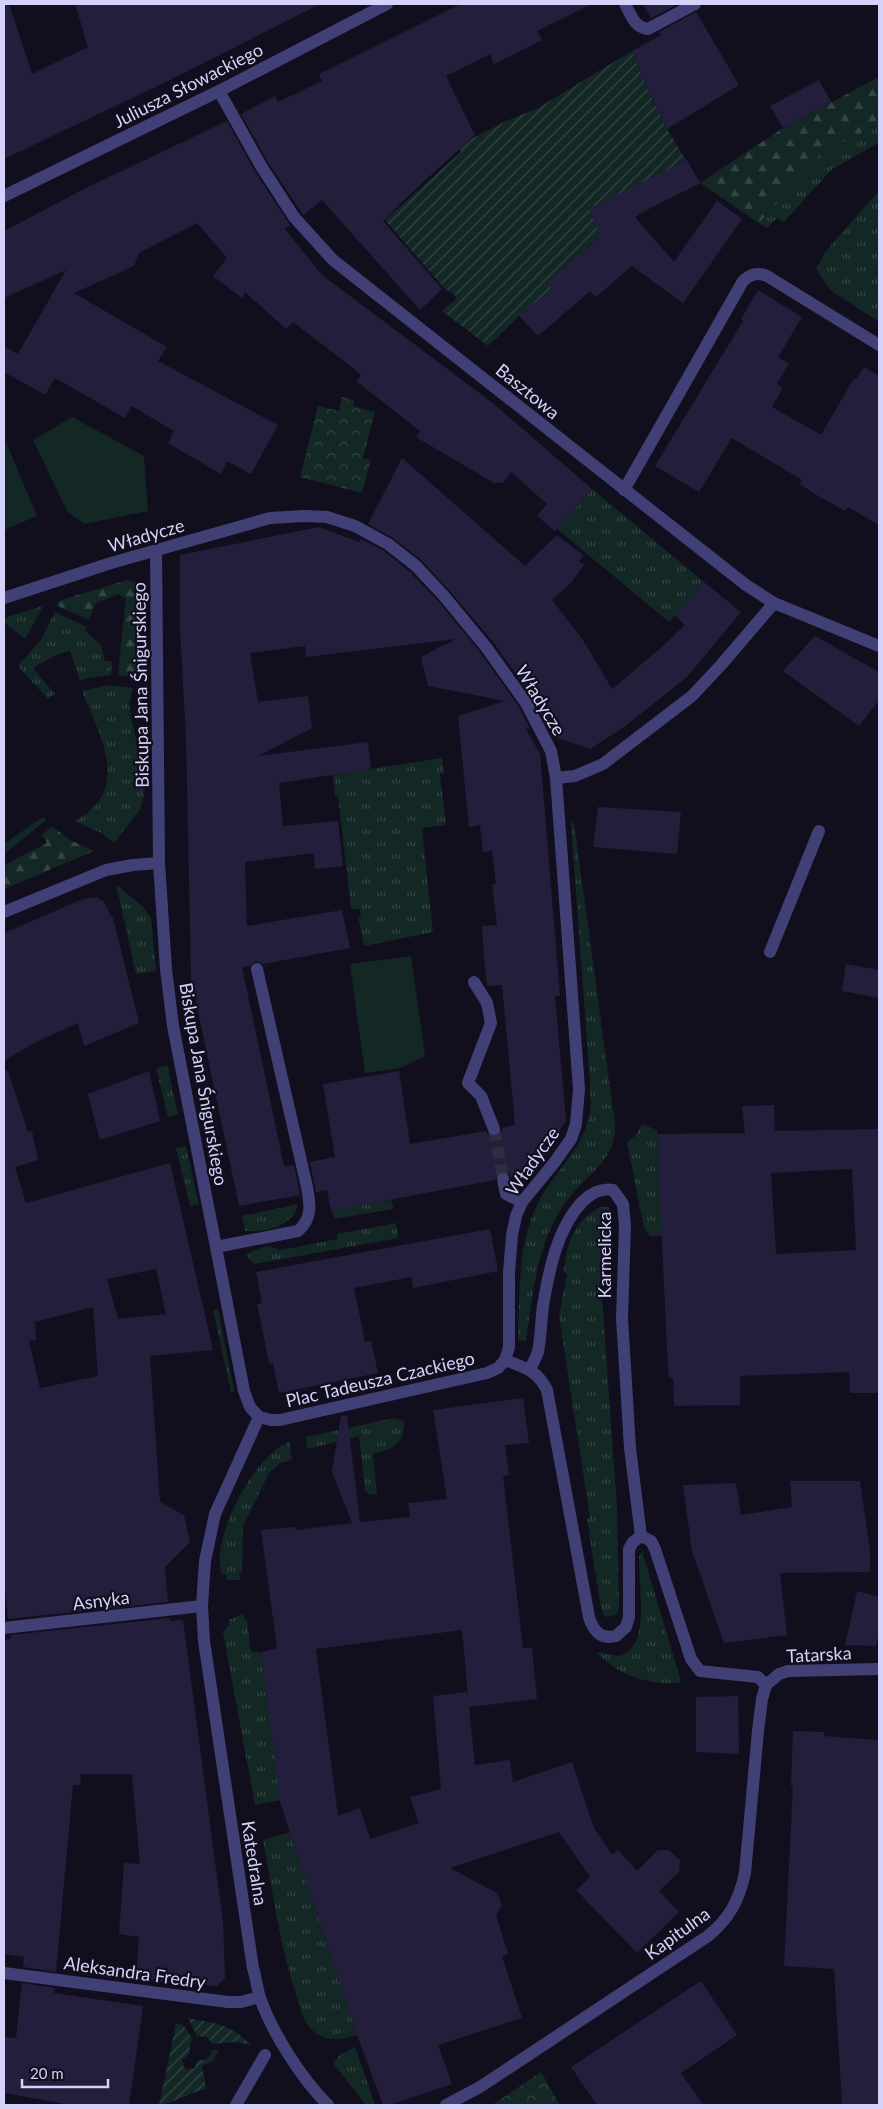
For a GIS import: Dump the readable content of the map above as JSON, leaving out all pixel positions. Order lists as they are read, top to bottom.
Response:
{
  "streets": {
    "street": [
      "Juliusza Słowackiego",
      "Basztowa",
      "Władycze",
      "Biskupa Jana Śnigurskiego",
      "Karmelicka",
      "Plac Tadeusza Czackiego",
      "Asnyka",
      "Tatarska",
      "Katedralna",
      "Kapitulna",
      "Aleksandra Fredry"
    ]
  },
  "crossings": [
    ["Juliusza Słowackiego", "Basztowa"],
    ["Władycze", "Biskupa Jana Śnigurskiego"],
    ["Władycze", "Plac Tadeusza Czackiego"],
    ["Biskupa Jana Śnigurskiego", "Plac Tadeusza Czackiego"],
    ["Asnyka", "Katedralna"],
    ["Tatarska", "Kapitulna"],
    ["Katedralna", "Aleksandra Fredry"]
  ],
  "scale_bar": "20 m"
}
